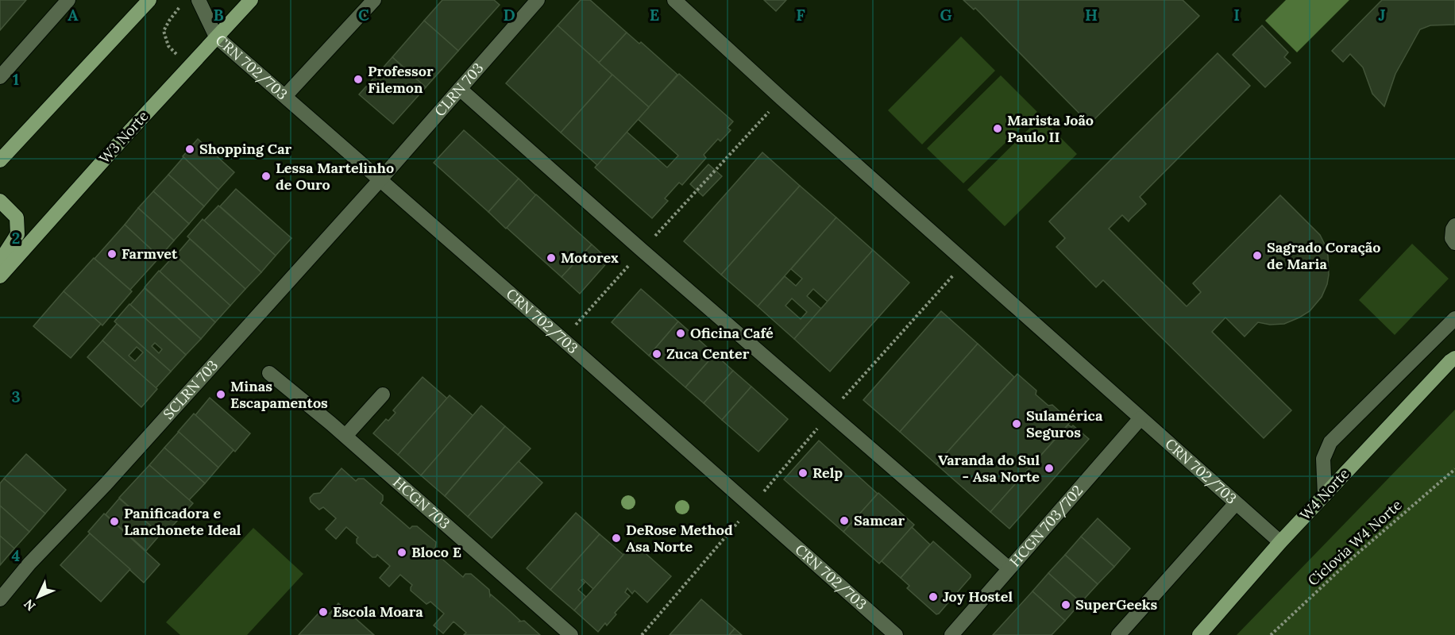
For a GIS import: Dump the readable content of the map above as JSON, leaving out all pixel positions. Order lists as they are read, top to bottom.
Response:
{
  "streets": {
    "main road": ["W3 Norte", "W4 Norte"],
    "street": [
      "CRN 702/703",
      "CLRN 703",
      "SCLRN 703",
      "HCGN 703",
      "HCGN 703/702"
    ],
    "path": ["Ciclovia W4 Norte"]
  },
  "crossings": [
    ["CRN 702/703", "CLRN 703"],
    ["CRN 702/703", "W3 Norte"],
    ["CRN 702/703", "SCLRN 703"],
    ["CRN 702/703", "W4 Norte"],
    ["CRN 702/703", "HCGN 703/702"],
    ["CLRN 703", "SCLRN 703"]
  ],
  "places": [
    "Professor Filemon",
    "Marista João Paulo II",
    "Shopping Car",
    "Lessa Martelinho de Ouro",
    "Farmvet",
    "Sagrado Coração de Maria",
    "Motorex",
    "Oficina Café",
    "Zuca Center",
    "Minas Escapamentos",
    "Sulamérica Seguros",
    "Varanda do Sul - Asa Norte",
    "Relp",
    "Samcar",
    "Panificadora e Lanchonete Ideal",
    "DeRose Method Asa Norte",
    "Bloco E",
    "Joy Hostel",
    "SuperGeeks",
    "Escola Moara"
  ],
  "north": "bottom left",
  "grid": {
    "columns": [
      "A",
      "B",
      "C",
      "D",
      "E",
      "F",
      "G",
      "H",
      "I",
      "J"
    ],
    "rows": [
      "1",
      "2",
      "3",
      "4"
    ]
  }
}
